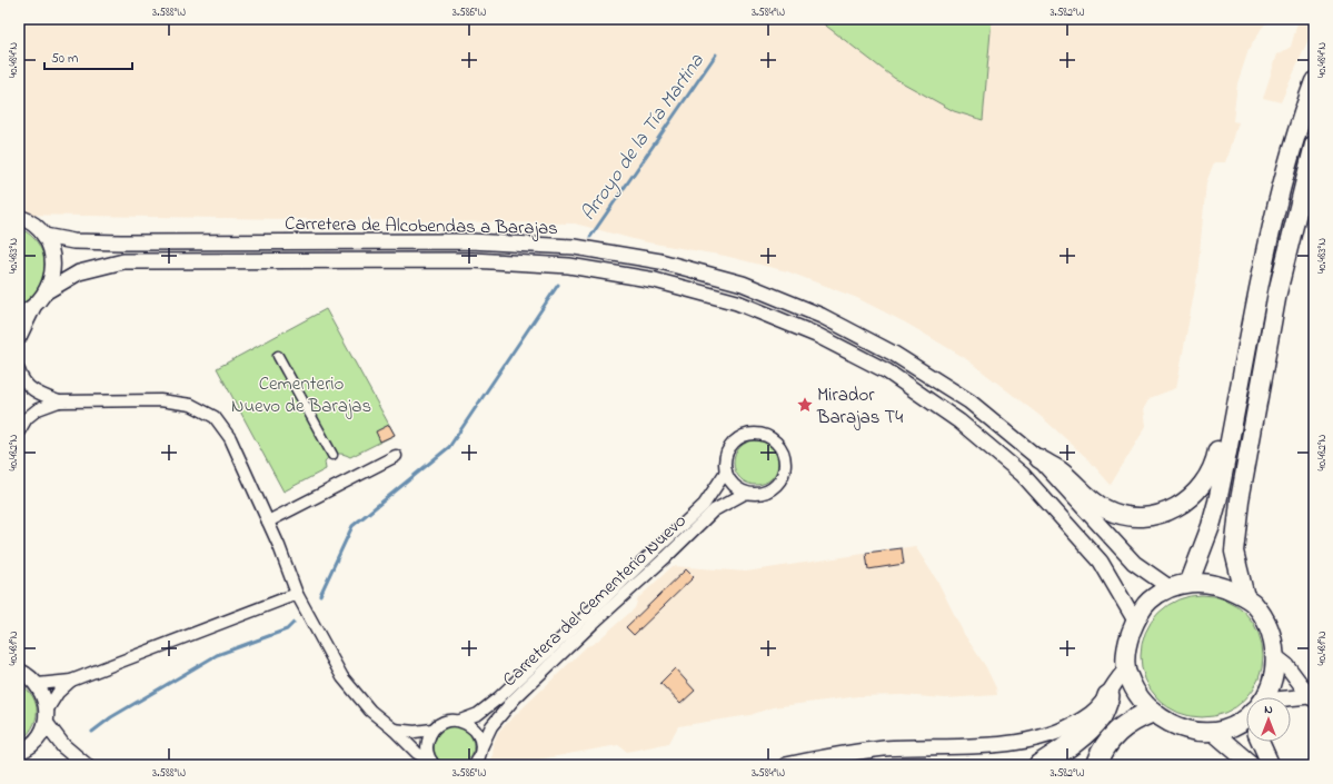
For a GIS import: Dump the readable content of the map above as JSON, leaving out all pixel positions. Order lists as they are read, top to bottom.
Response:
{
  "streets": {
    "street": ["Carretera de Alcobendas a Barajas", "Carretera del Cementerio Nuevo"]
  },
  "water": ["Arroyo de la Tía Martina"],
  "parks": ["Cementerio Nuevo de Barajas"],
  "places": {
    "place": ["Mirador Barajas T4"]
  },
  "scale_bar": "50 m",
  "north": "top",
  "coordinates": [
    "3.588°W",
    "3.586°W",
    "3.584°W",
    "3.582°W",
    "40.484°N",
    "40.483°N",
    "40.482°N",
    "40.481°N"
  ]
}
